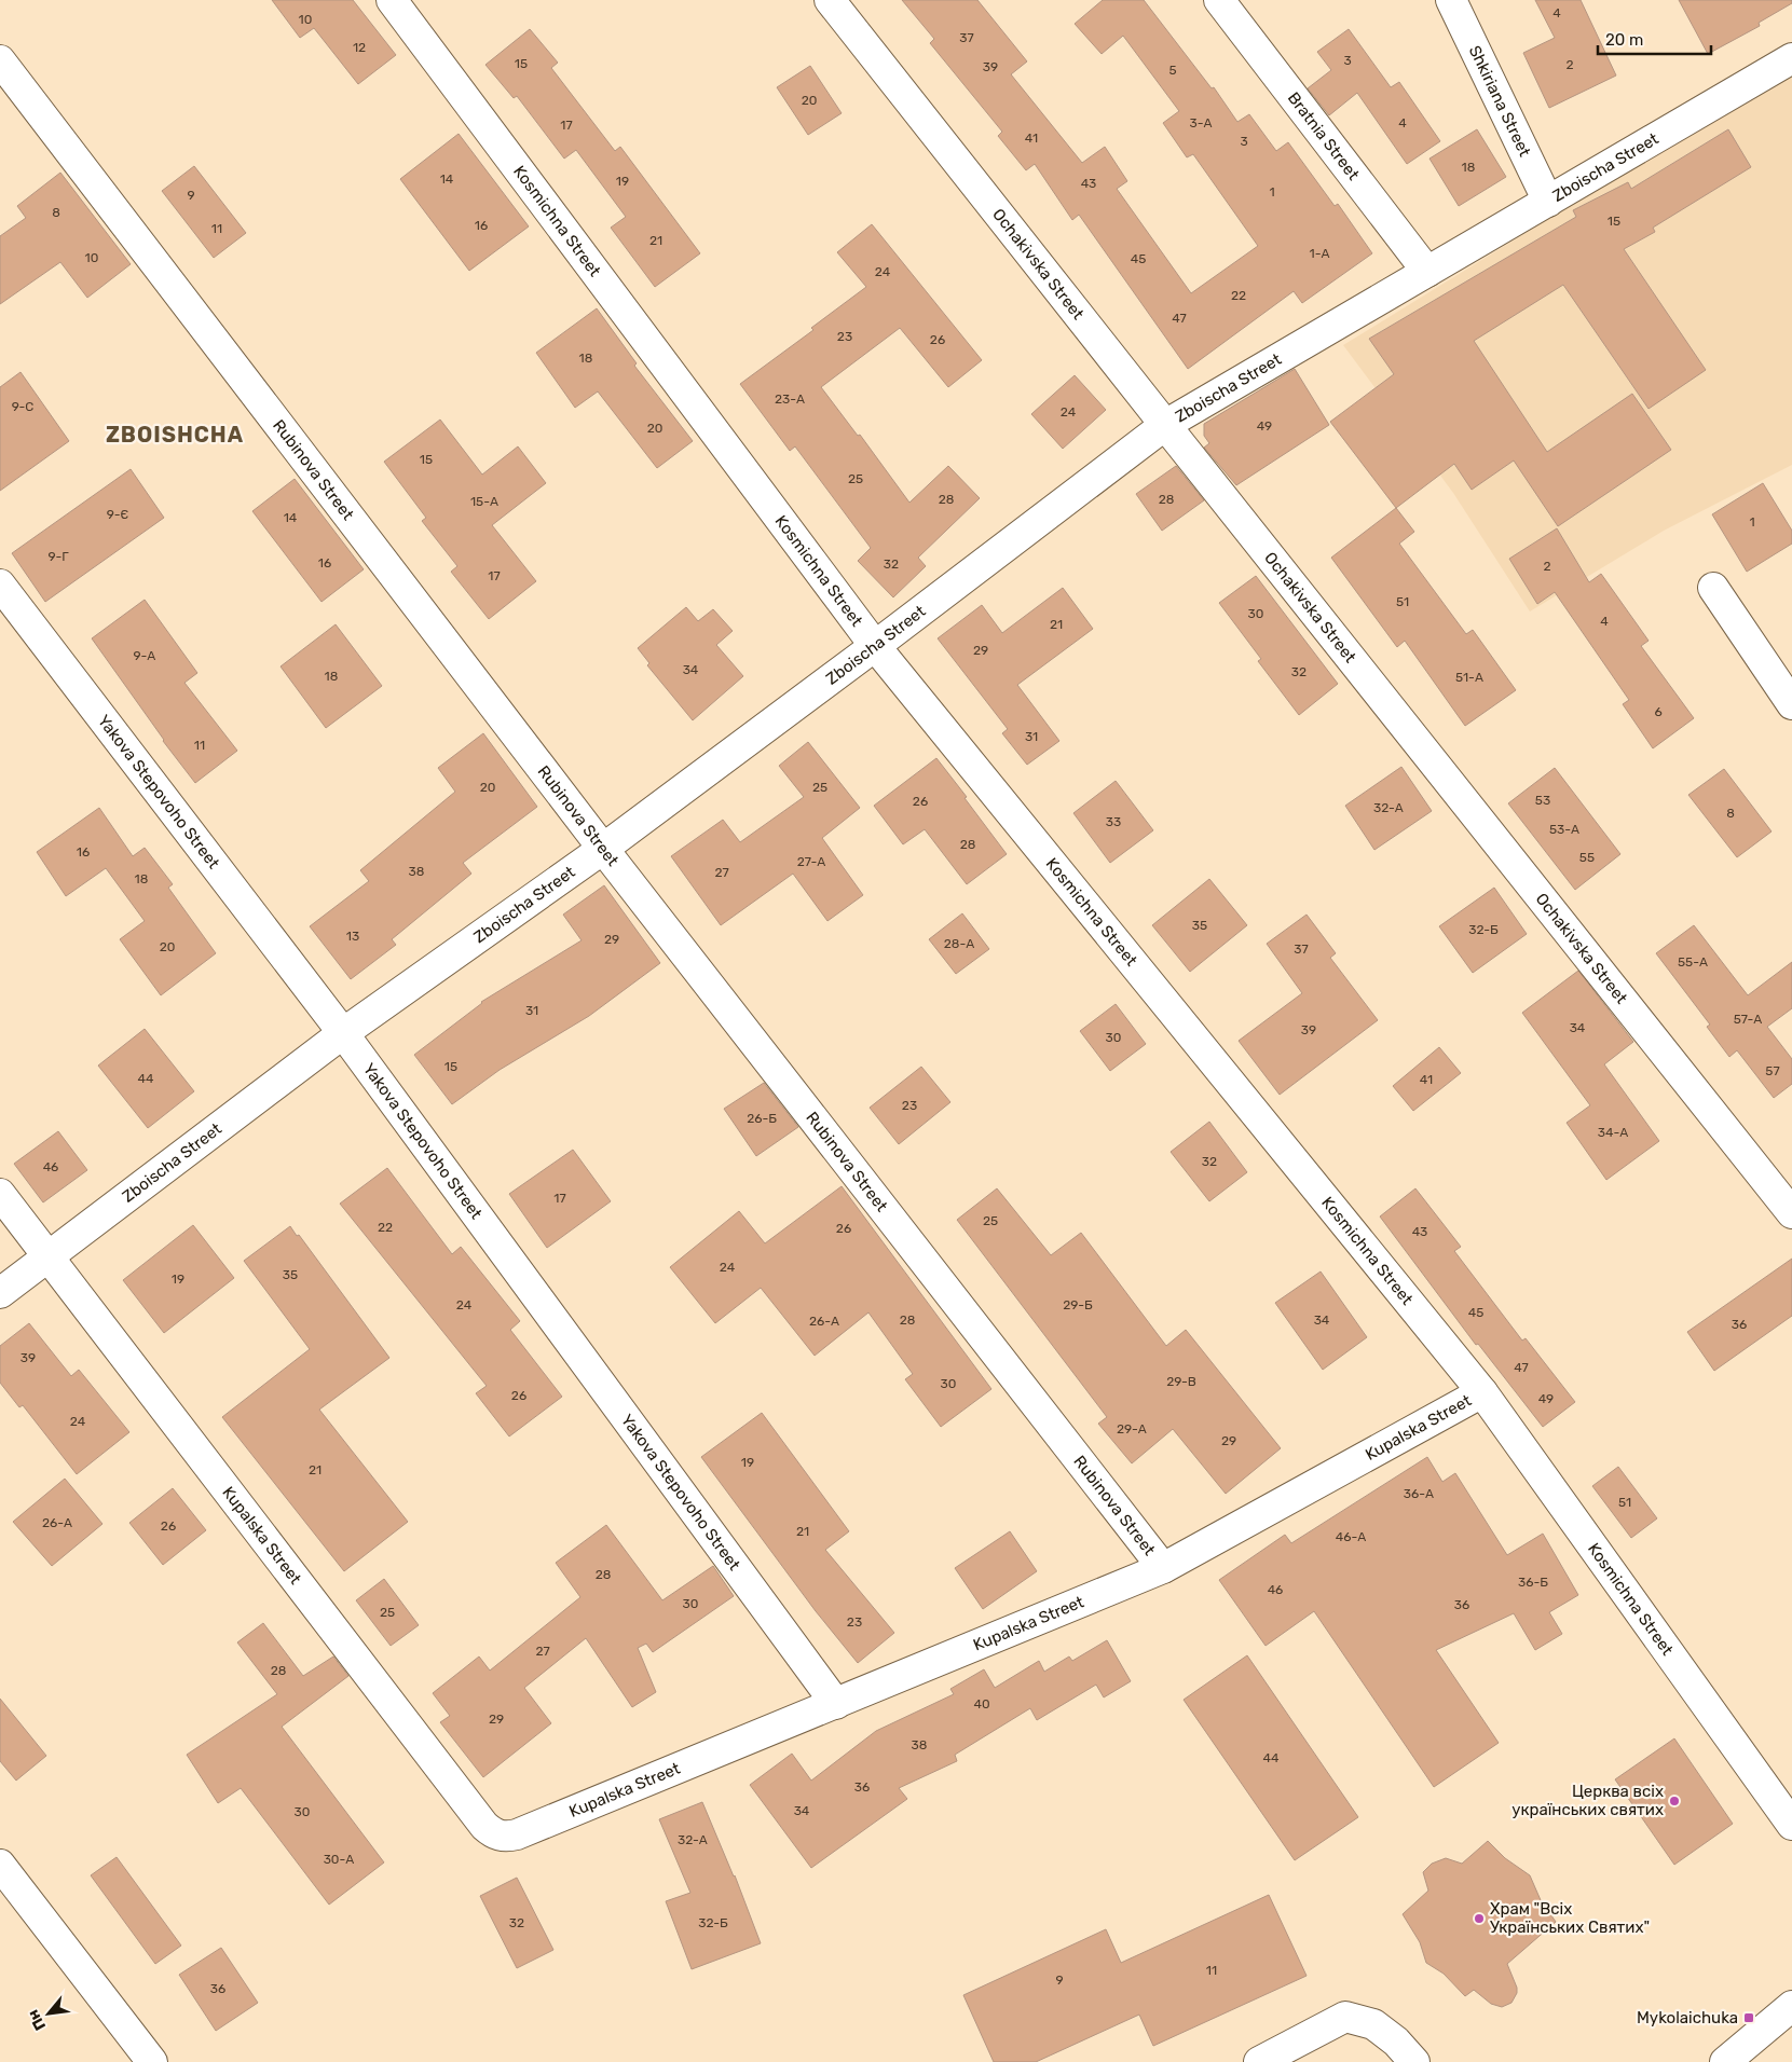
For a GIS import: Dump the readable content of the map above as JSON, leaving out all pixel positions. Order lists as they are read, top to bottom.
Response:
{
  "streets": {
    "street": [
      "Shkiriana Street",
      "Bratnia Street",
      "Zboischa Street",
      "Kosmichna Street",
      "Ochakivska Street",
      "Rubinova Street",
      "Yakova Stepovoho Street",
      "Kupalska Street"
    ]
  },
  "crossings": [
    ["Shkiriana Street", "Zboischa Street"],
    ["Bratnia Street", "Zboischa Street"],
    ["Zboischa Street", "Kosmichna Street"],
    ["Zboischa Street", "Ochakivska Street"],
    ["Zboischa Street", "Rubinova Street"],
    ["Zboischa Street", "Yakova Stepovoho Street"],
    ["Zboischa Street", "Kupalska Street"],
    ["Kosmichna Street", "Kupalska Street"],
    ["Rubinova Street", "Kupalska Street"],
    ["Yakova Stepovoho Street", "Kupalska Street"]
  ],
  "districts": ["ZBOISHCHA"],
  "places": {
    "other": ["Церква всіх українських святих", "Храм \"Всіх Українських Святих\""],
    "transit": ["Mykolaichuka"]
  },
  "house_numbers": [
    "4",
    "10",
    "37",
    "12",
    "3",
    "15",
    "2",
    "39",
    "5",
    "20",
    "3-А",
    "4",
    "17",
    "41",
    "3",
    "18",
    "14",
    "19",
    "43",
    "1",
    "9",
    "8",
    "15",
    "16",
    "11",
    "21",
    "1-А",
    "10",
    "45",
    "24",
    "22",
    "47",
    "23",
    "26",
    "18",
    "23-А",
    "9-С",
    "24",
    "49",
    "20",
    "15",
    "25",
    "28",
    "28",
    "15-А",
    "9-Є",
    "14",
    "1",
    "9-Г",
    "16",
    "32",
    "2",
    "17",
    "51",
    "30",
    "4",
    "21",
    "29",
    "9-А",
    "34",
    "32",
    "18",
    "51-А",
    "6",
    "31",
    "11",
    "20",
    "25",
    "53",
    "26",
    "32-А",
    "8",
    "33",
    "53-А",
    "28",
    "16",
    "55",
    "27-А",
    "38",
    "27",
    "18",
    "35",
    "32-Б",
    "13",
    "29",
    "28-А",
    "20",
    "37",
    "55-А",
    "31",
    "57-А",
    "34",
    "39",
    "30",
    "15",
    "57",
    "44",
    "41",
    "23",
    "26-Б",
    "34-А",
    "32",
    "46",
    "17",
    "25",
    "22",
    "26",
    "43",
    "24",
    "35",
    "19",
    "24",
    "29-Б",
    "45",
    "28",
    "34",
    "26-А",
    "36",
    "39",
    "47",
    "29-В",
    "30",
    "26",
    "49",
    "24",
    "29-А",
    "29",
    "19",
    "21",
    "36-А",
    "51",
    "26-А",
    "26",
    "21",
    "46-А",
    "28",
    "36-Б",
    "46",
    "30",
    "36",
    "25",
    "23",
    "27",
    "28",
    "40",
    "29",
    "38",
    "44",
    "36",
    "34",
    "30",
    "32-А",
    "30-А",
    "32",
    "32-Б",
    "11",
    "9",
    "36"
  ],
  "scale_bar": "20 m",
  "north": "bottom left"
}
